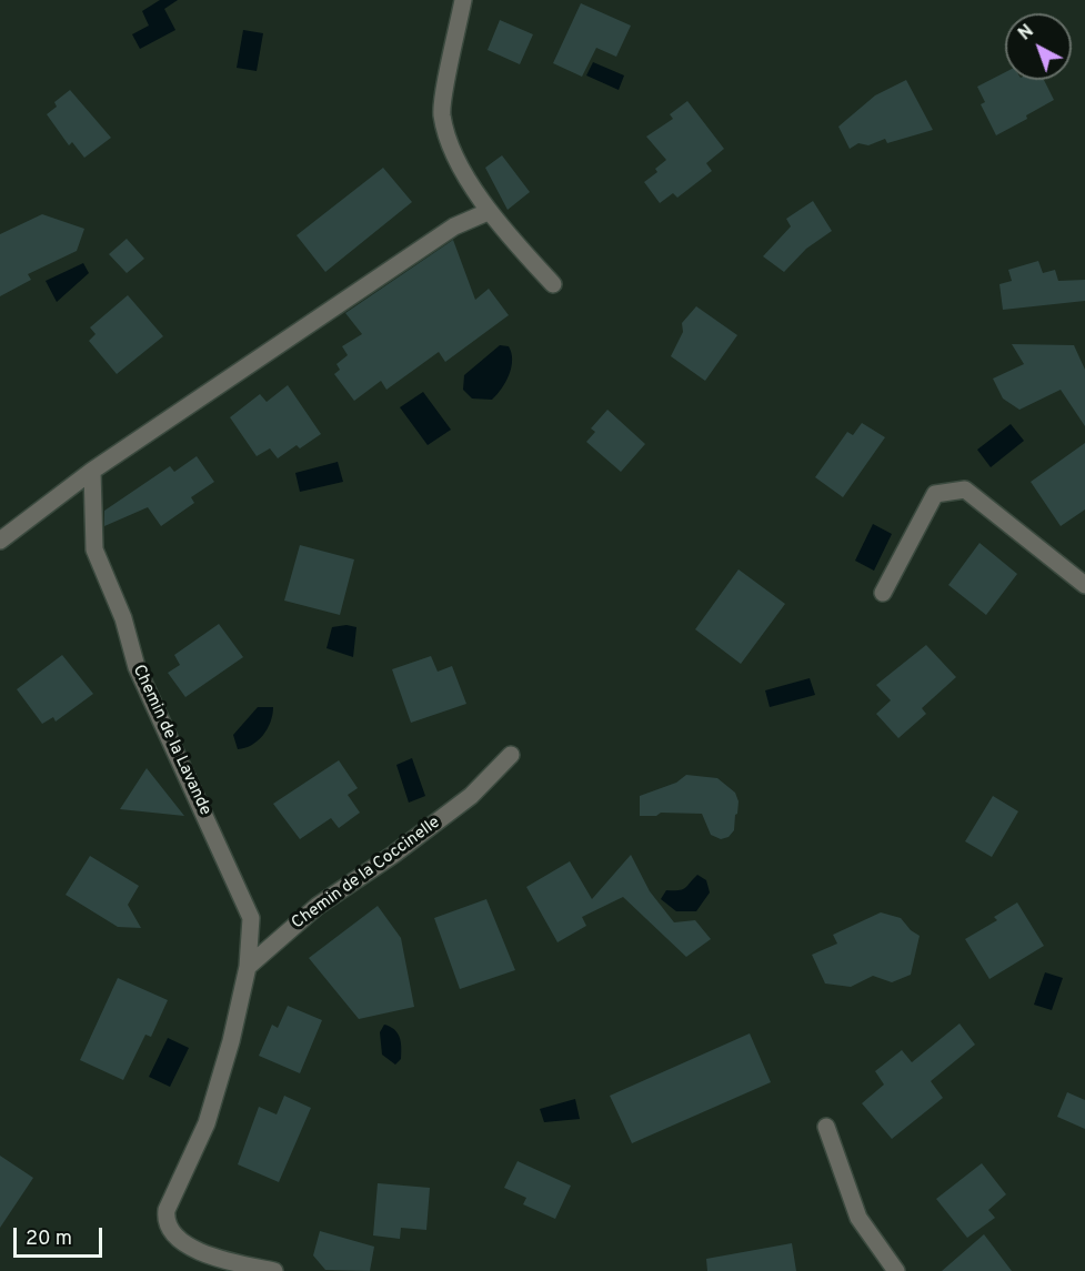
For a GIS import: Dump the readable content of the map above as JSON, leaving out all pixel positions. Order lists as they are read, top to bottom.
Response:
{
  "streets": {
    "street": ["Chemin de la Lavande", "Chemin de la Coccinelle"]
  },
  "crossings": [
    ["Chemin de la Lavande", "Chemin de la Coccinelle"]
  ],
  "scale_bar": "20 m",
  "north": "top left"
}
